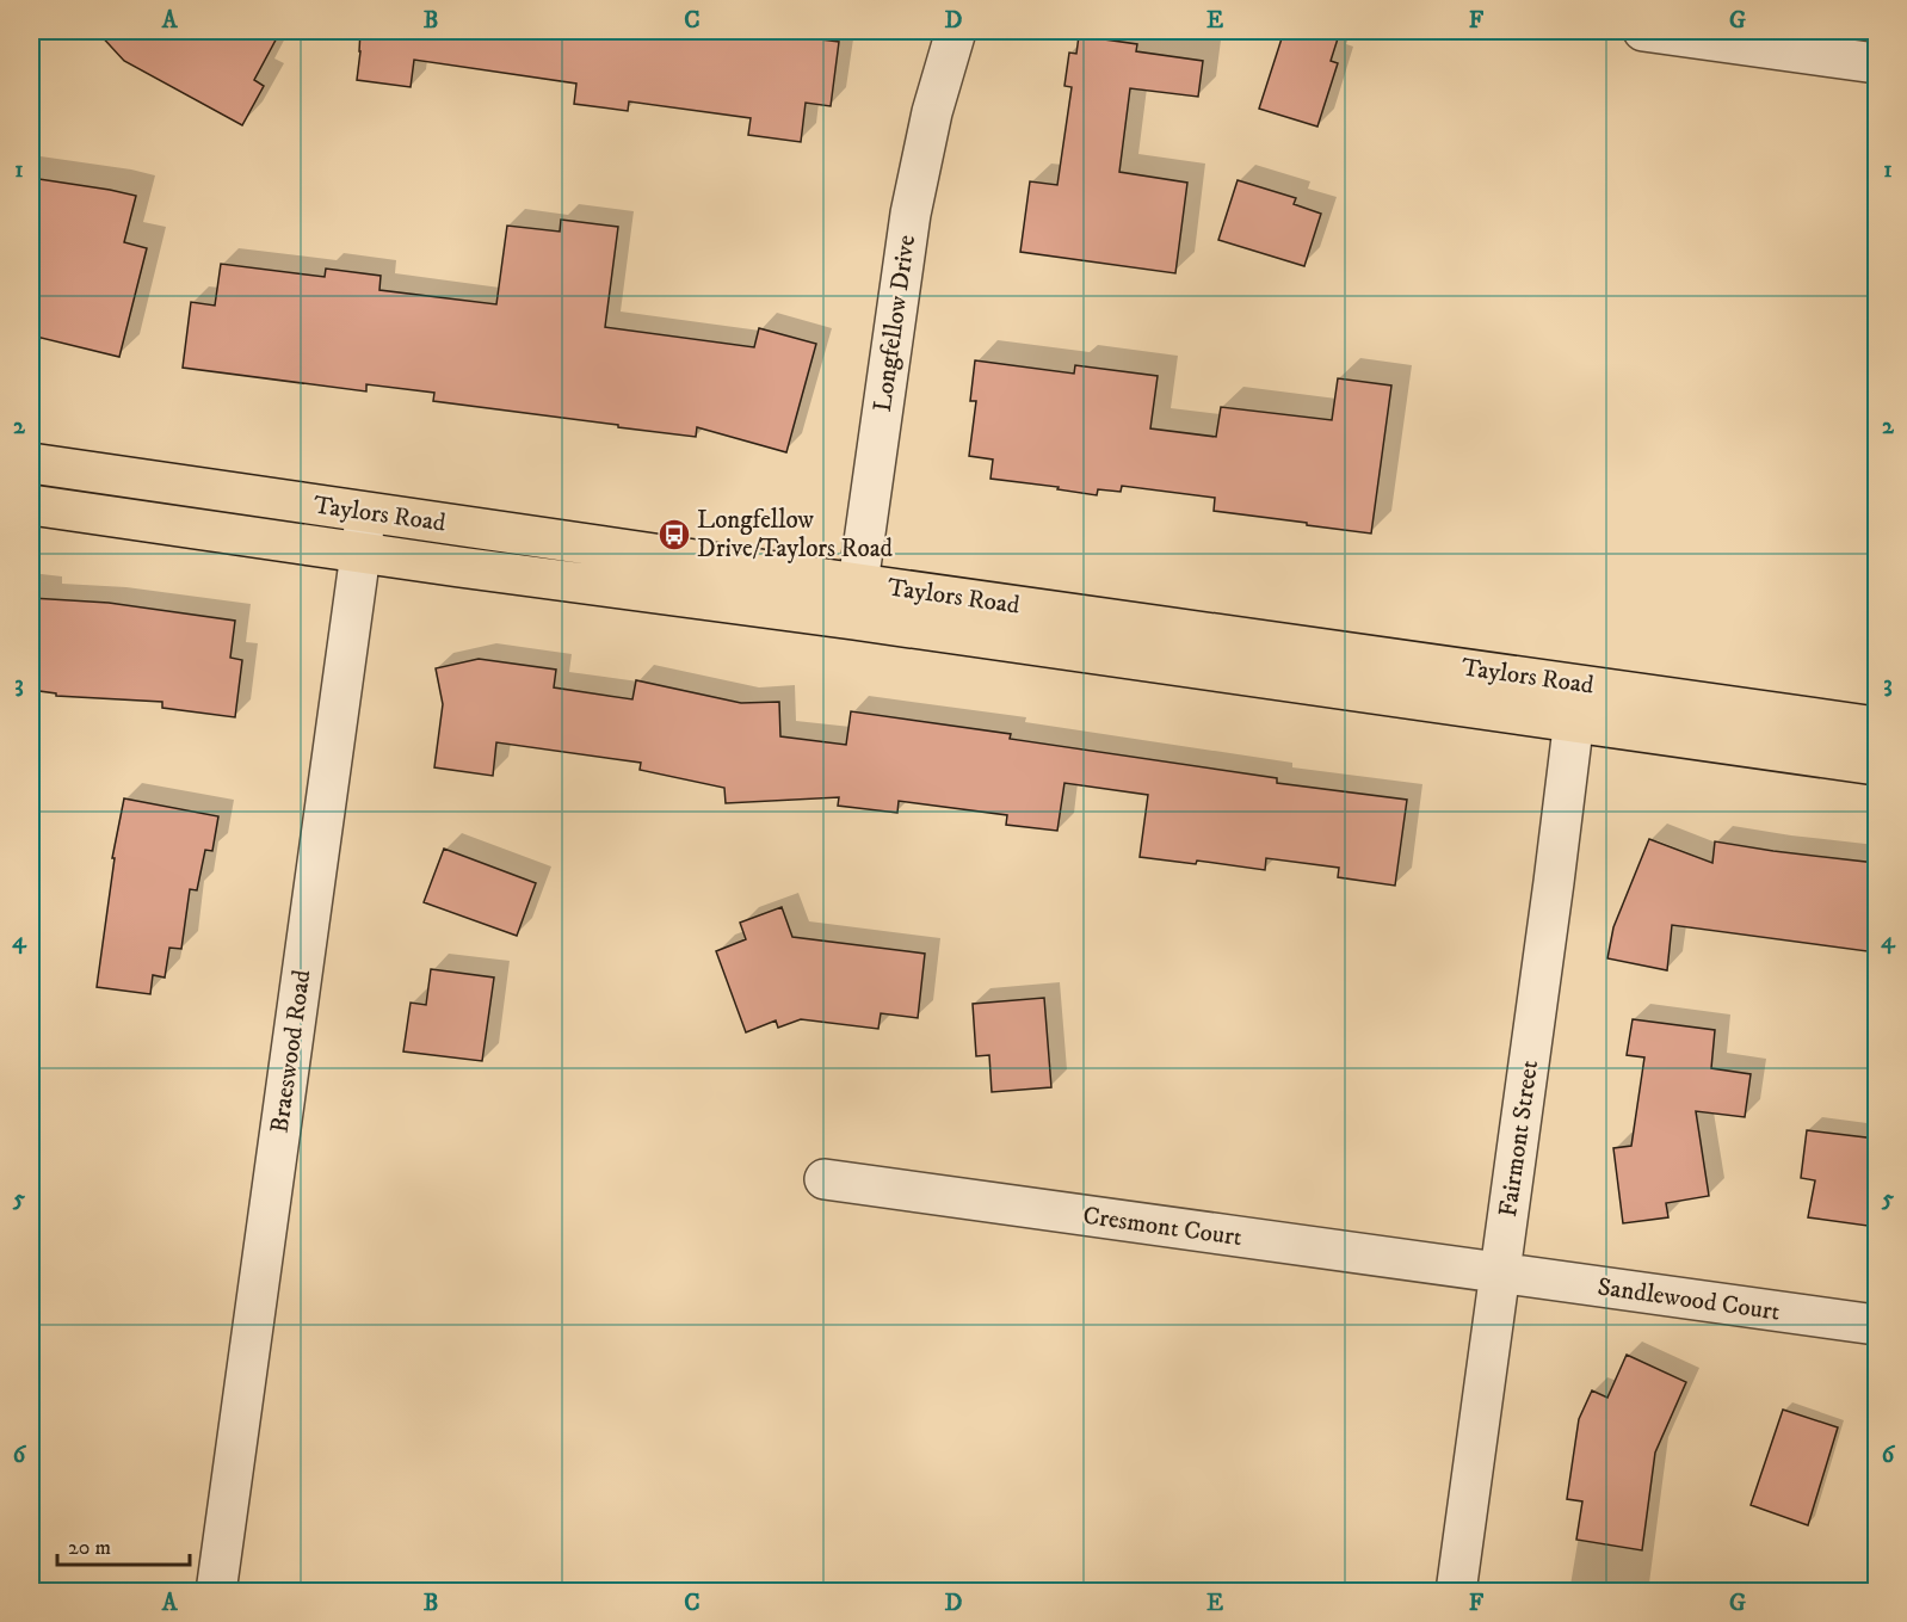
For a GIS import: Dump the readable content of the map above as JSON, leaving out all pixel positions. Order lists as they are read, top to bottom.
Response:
{
  "streets": {
    "main road": ["Taylors Road"],
    "street": [
      "Longfellow Drive",
      "Braeswood Road",
      "Fairmont Street",
      "Cresmont Court",
      "Sandlewood Court"
    ]
  },
  "crossings": [
    ["Longfellow Drive", "Taylors Road"],
    ["Taylors Road", "Braeswood Road"],
    ["Taylors Road", "Fairmont Street"],
    ["Fairmont Street", "Cresmont Court"],
    ["Fairmont Street", "Sandlewood Court"],
    ["Cresmont Court", "Sandlewood Court"]
  ],
  "places": {
    "bus stop": ["Longfellow Drive/Taylors Road"]
  },
  "scale_bar": "20 m",
  "grid": {
    "columns": [
      "A",
      "B",
      "C",
      "D",
      "E",
      "F",
      "G"
    ],
    "rows": [
      "1",
      "2",
      "3",
      "4",
      "5",
      "6"
    ]
  }
}
